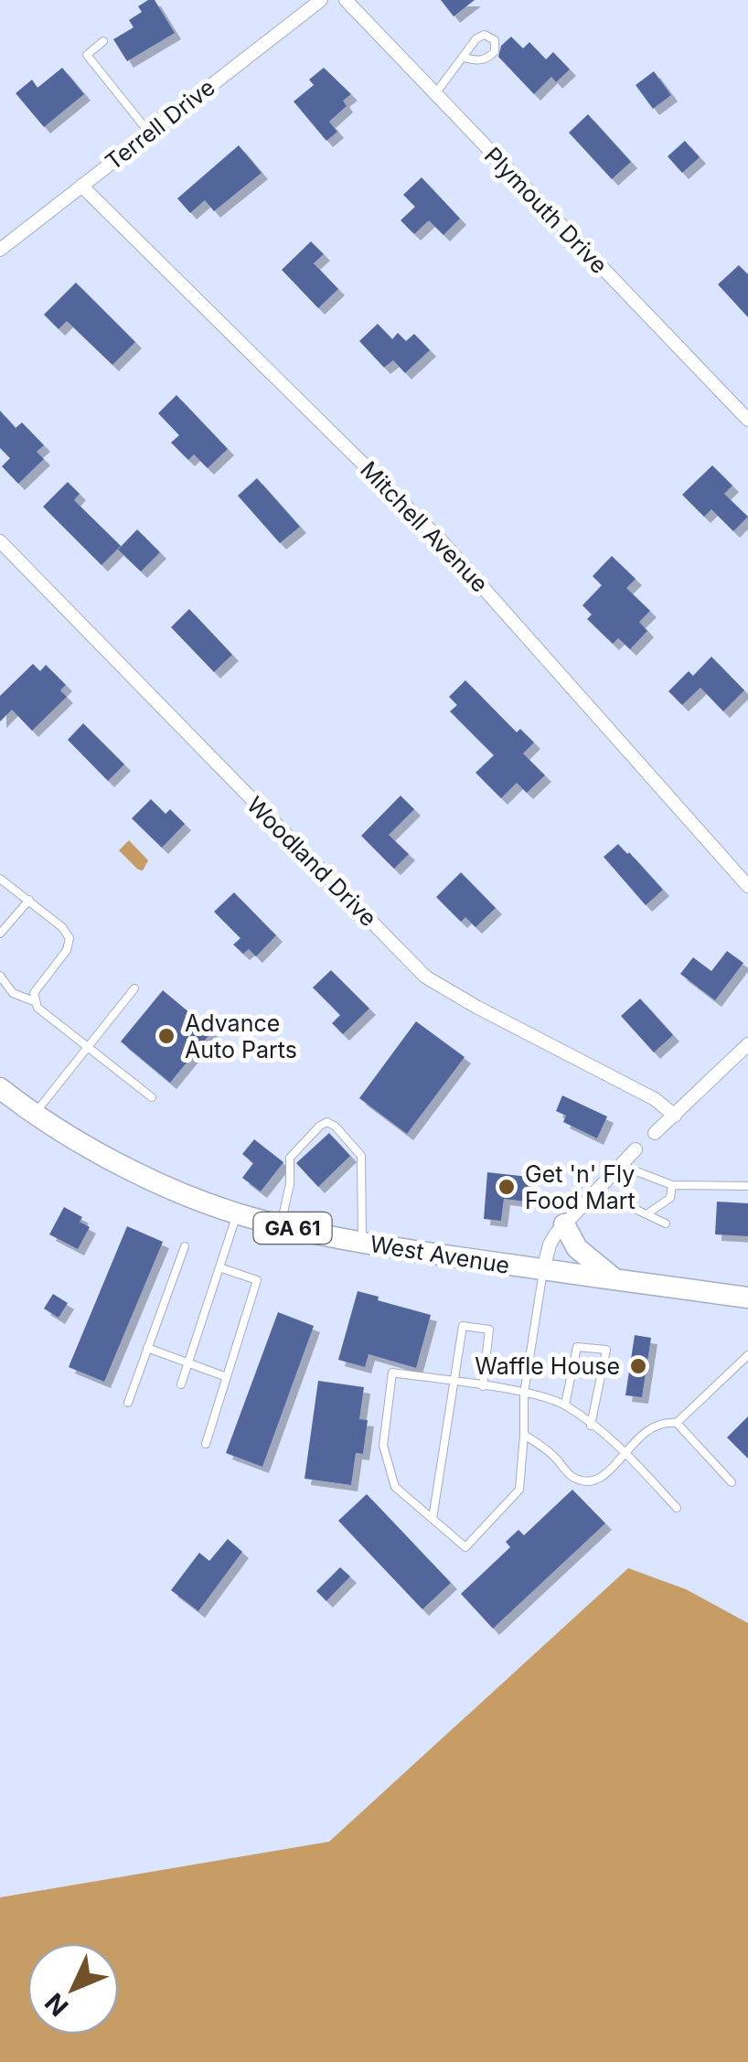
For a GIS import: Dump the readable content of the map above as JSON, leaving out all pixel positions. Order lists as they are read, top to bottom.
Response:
{
  "streets": {
    "main road": ["GA 61", "West Avenue"],
    "street": [
      "Terrell Drive",
      "Plymouth Drive",
      "Mitchell Avenue",
      "Woodland Drive"
    ]
  },
  "crossings": [
    ["Terrell Drive", "Mitchell Avenue"]
  ],
  "places": ["Advance Auto Parts", "Get 'n' Fly Food Mart", "Waffle House"],
  "north": "bottom left"
}
